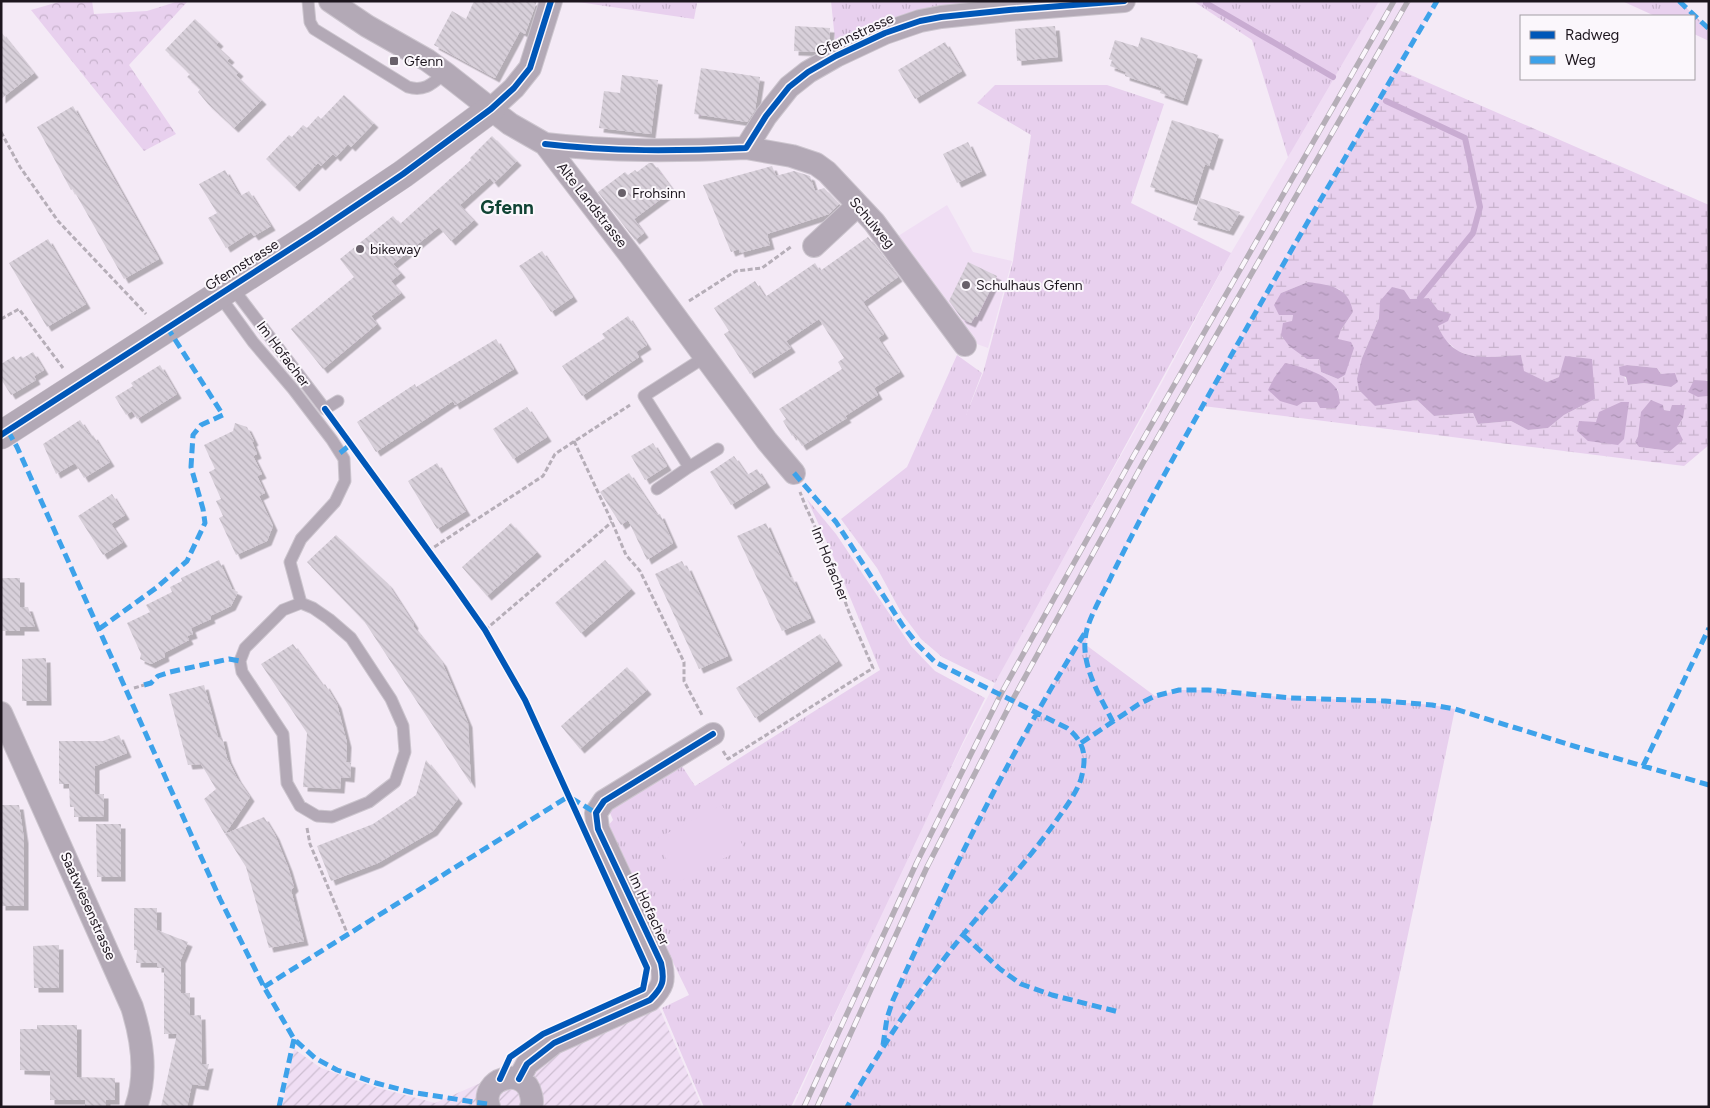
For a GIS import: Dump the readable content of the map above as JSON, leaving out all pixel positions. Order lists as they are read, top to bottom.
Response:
{
  "streets": {
    "street": [
      "Gfennstrasse",
      "Alte Landstrasse",
      "Schulweg",
      "Im Hofacher",
      "Saatwiesenstrasse"
    ]
  },
  "crossings": [
    ["Gfennstrasse", "Alte Landstrasse"],
    ["Gfennstrasse", "Schulweg"],
    ["Gfennstrasse", "Im Hofacher"],
    ["Alte Landstrasse", "Im Hofacher"]
  ],
  "districts": ["Gfenn"],
  "places": {
    "transit": ["Gfenn"],
    "other": ["Frohsinn", "bikeway", "Schulhaus Gfenn"]
  },
  "legend": ["Radweg", "Weg"]
}
